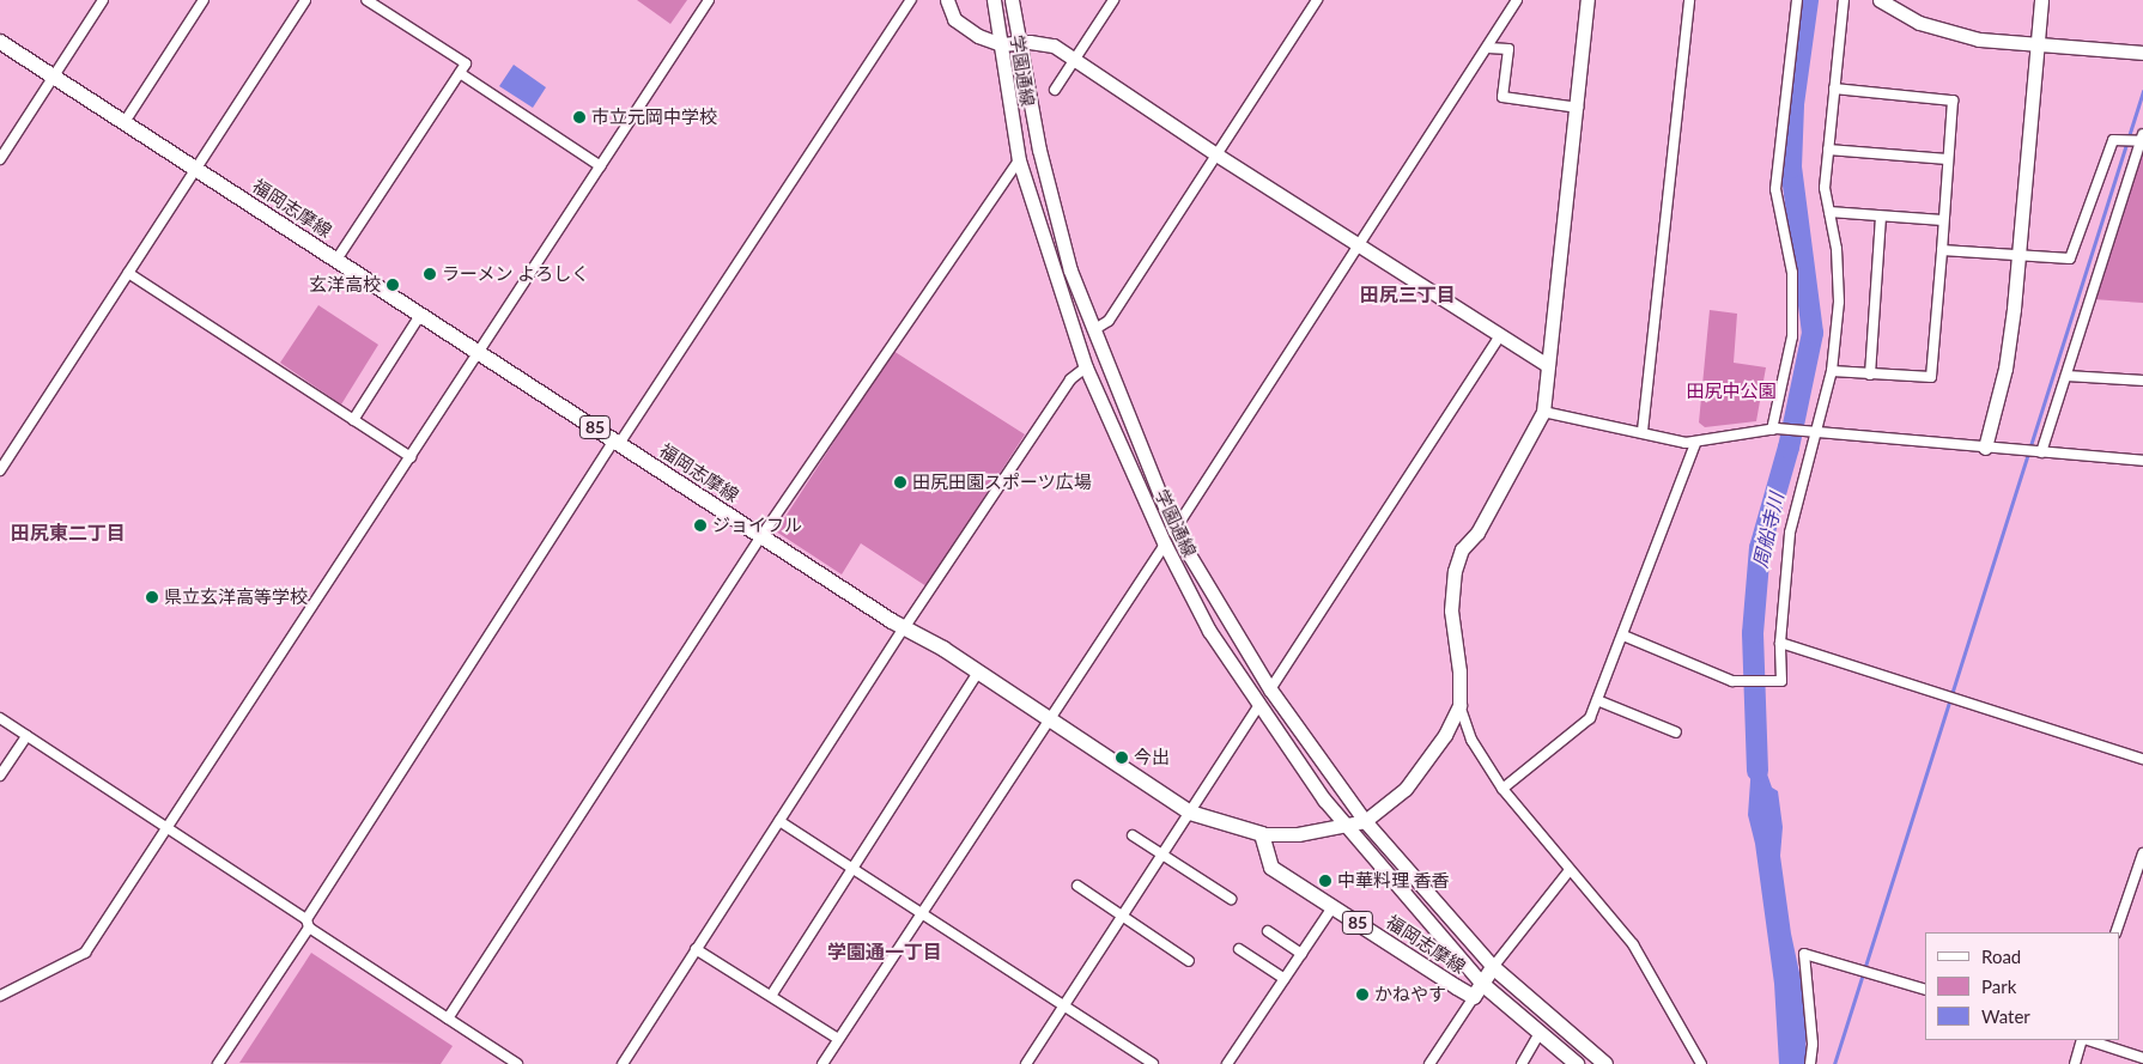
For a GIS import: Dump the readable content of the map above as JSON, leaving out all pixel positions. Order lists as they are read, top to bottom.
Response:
{
  "streets": {
    "main road": ["福岡志摩線", "85"],
    "street": ["学園通線"]
  },
  "crossings": [
    ["学園通線", "福岡志摩線"]
  ],
  "districts": ["田尻三丁目", "田尻東二丁目", "学園通一丁目"],
  "water": ["周船寺川"],
  "parks": ["田尻中公園"],
  "places": [
    "市立元岡中学校",
    "ラーメン よろしく",
    "玄洋高校",
    "田尻田園スポーツ広場",
    "ジョイフル",
    "県立玄洋高等学校",
    "今出",
    "中華料理 香香",
    "かねやす"
  ],
  "legend": ["Road", "Park", "Water"]
}
